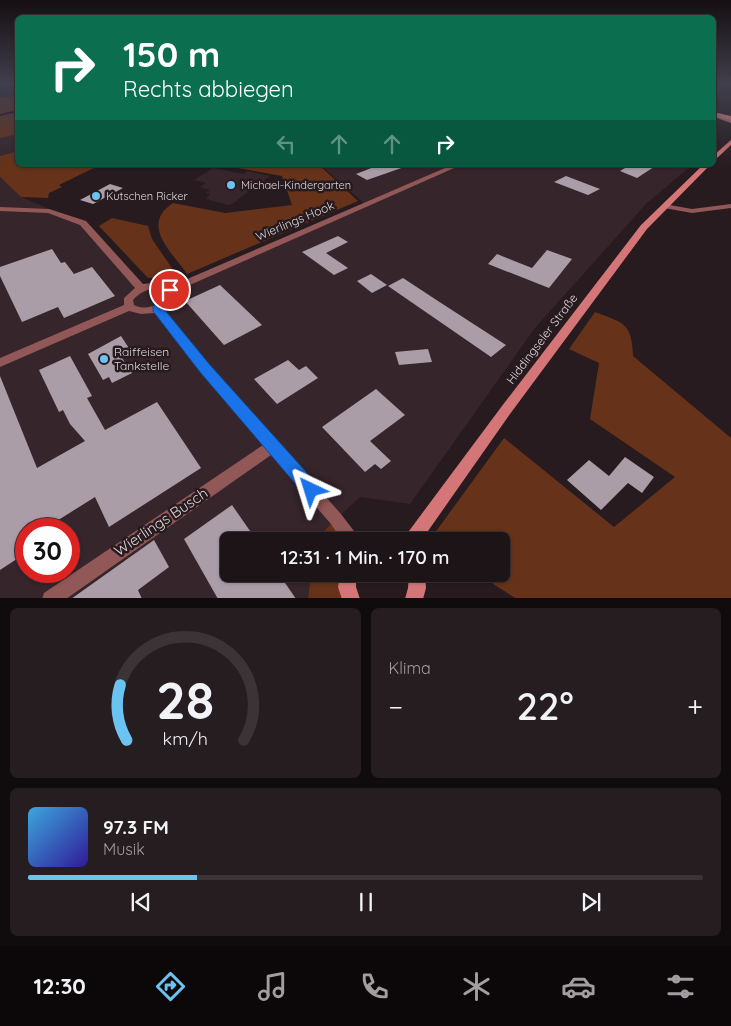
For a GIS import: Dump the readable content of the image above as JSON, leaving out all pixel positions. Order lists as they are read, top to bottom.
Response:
{
  "streets": {
    "street": ["Wierlings Hook", "Hiddingseler Straße", "Wierlings Busch"]
  },
  "places": ["Michael-Kindergarten", "Kutschen Ricker", "Raiffeisen Tankstelle"],
  "page": {
    "turn": ["150 m", "Rechts abbiegen"],
    "limit": "30",
    "trip": "12:31 · 1 Min. · 170 m",
    "tile": "Klima",
    "heat": ["−", "22°", "+"],
    "song": ["97.3 FM", "Musik"],
    "tabs": "12:30",
    "gauge": ["28", "km/h"]
  }
}
